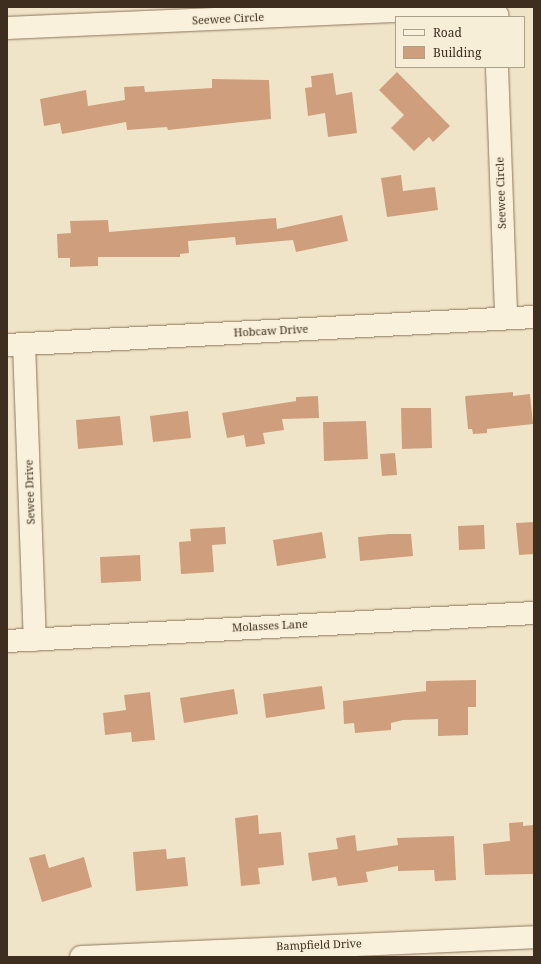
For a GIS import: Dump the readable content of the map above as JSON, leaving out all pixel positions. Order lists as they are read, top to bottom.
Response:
{
  "streets": {
    "street": [
      "Seewee Circle",
      "Hobcaw Drive",
      "Sewee Drive",
      "Molasses Lane",
      "Bampfield Drive"
    ]
  },
  "crossings": [
    ["Seewee Circle", "Hobcaw Drive"],
    ["Hobcaw Drive", "Sewee Drive"],
    ["Sewee Drive", "Molasses Lane"]
  ],
  "legend": ["Road", "Building"]
}
